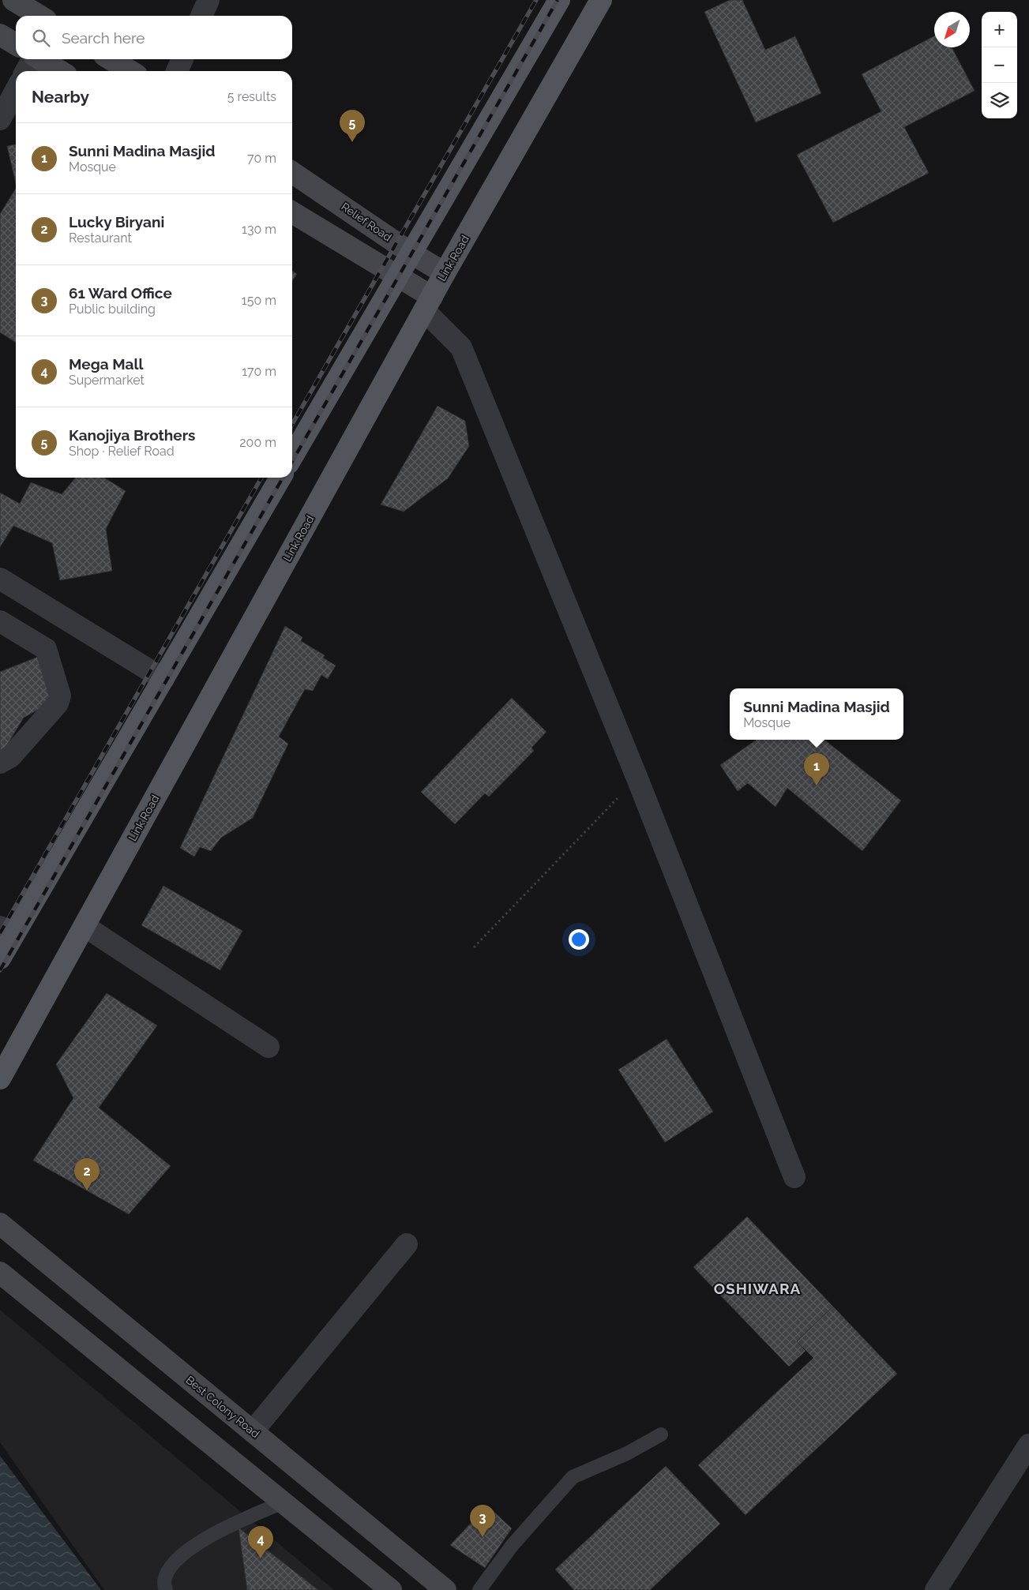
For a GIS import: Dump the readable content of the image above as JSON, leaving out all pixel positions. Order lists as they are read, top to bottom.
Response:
{
  "streets": {
    "main road": ["Link Road"],
    "street": ["Relief Road", "Best Colony Road"]
  },
  "crossings": [
    ["Relief Road", "Link Road"]
  ],
  "districts": ["OSHIWARA"],
  "north": "bottom left",
  "page": {
    "map_buttons": ["+", "−"],
    "search": "Search here",
    "heading": ["Nearby", "5 results"],
    "pins": [
      "5",
      "1",
      "2",
      "3",
      "4"
    ],
    "list": [
      {
        "mark": "1",
        "name": "Sunni Madina Masjid",
        "note": "Mosque",
        "value": "70 m"
      },
      {
        "mark": "2",
        "name": "Lucky Biryani",
        "note": "Restaurant",
        "value": "130 m"
      },
      {
        "mark": "3",
        "name": "61 Ward Office",
        "note": "Public building",
        "value": "150 m"
      },
      {
        "mark": "4",
        "name": "Mega Mall",
        "note": "Supermarket",
        "value": "170 m"
      },
      {
        "mark": "5",
        "name": "Kanojiya Brothers",
        "note": "Shop · Relief Road",
        "value": "200 m"
      }
    ],
    "popup": ["Sunni Madina Masjid", "Mosque"]
  }
}
